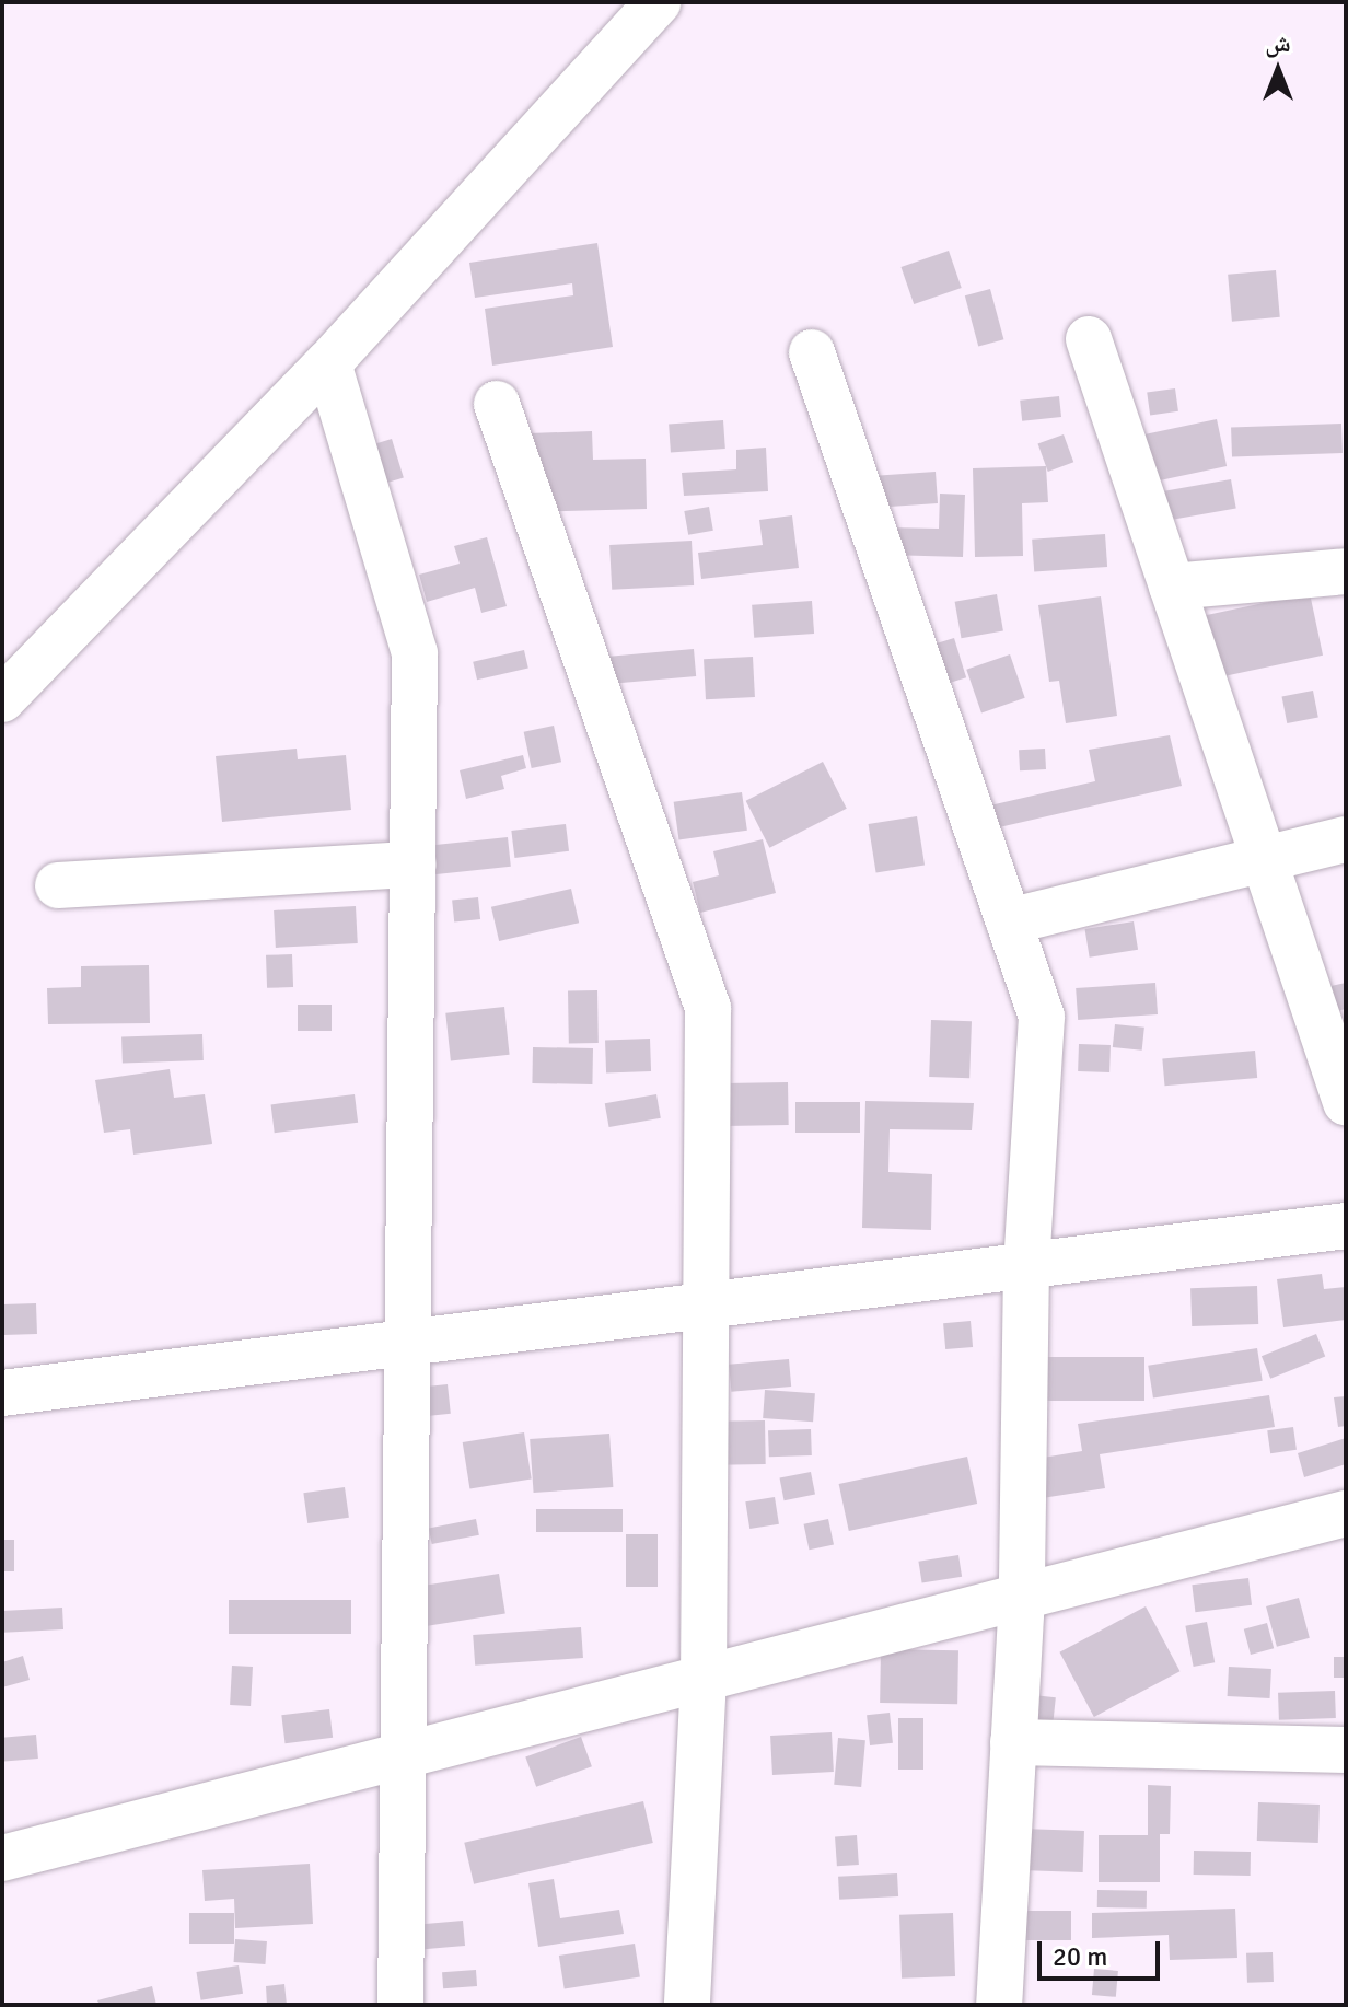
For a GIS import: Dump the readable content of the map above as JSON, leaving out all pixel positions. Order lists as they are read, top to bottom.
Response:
{
  "scale_bar": "20 m",
  "north": "top"
}
